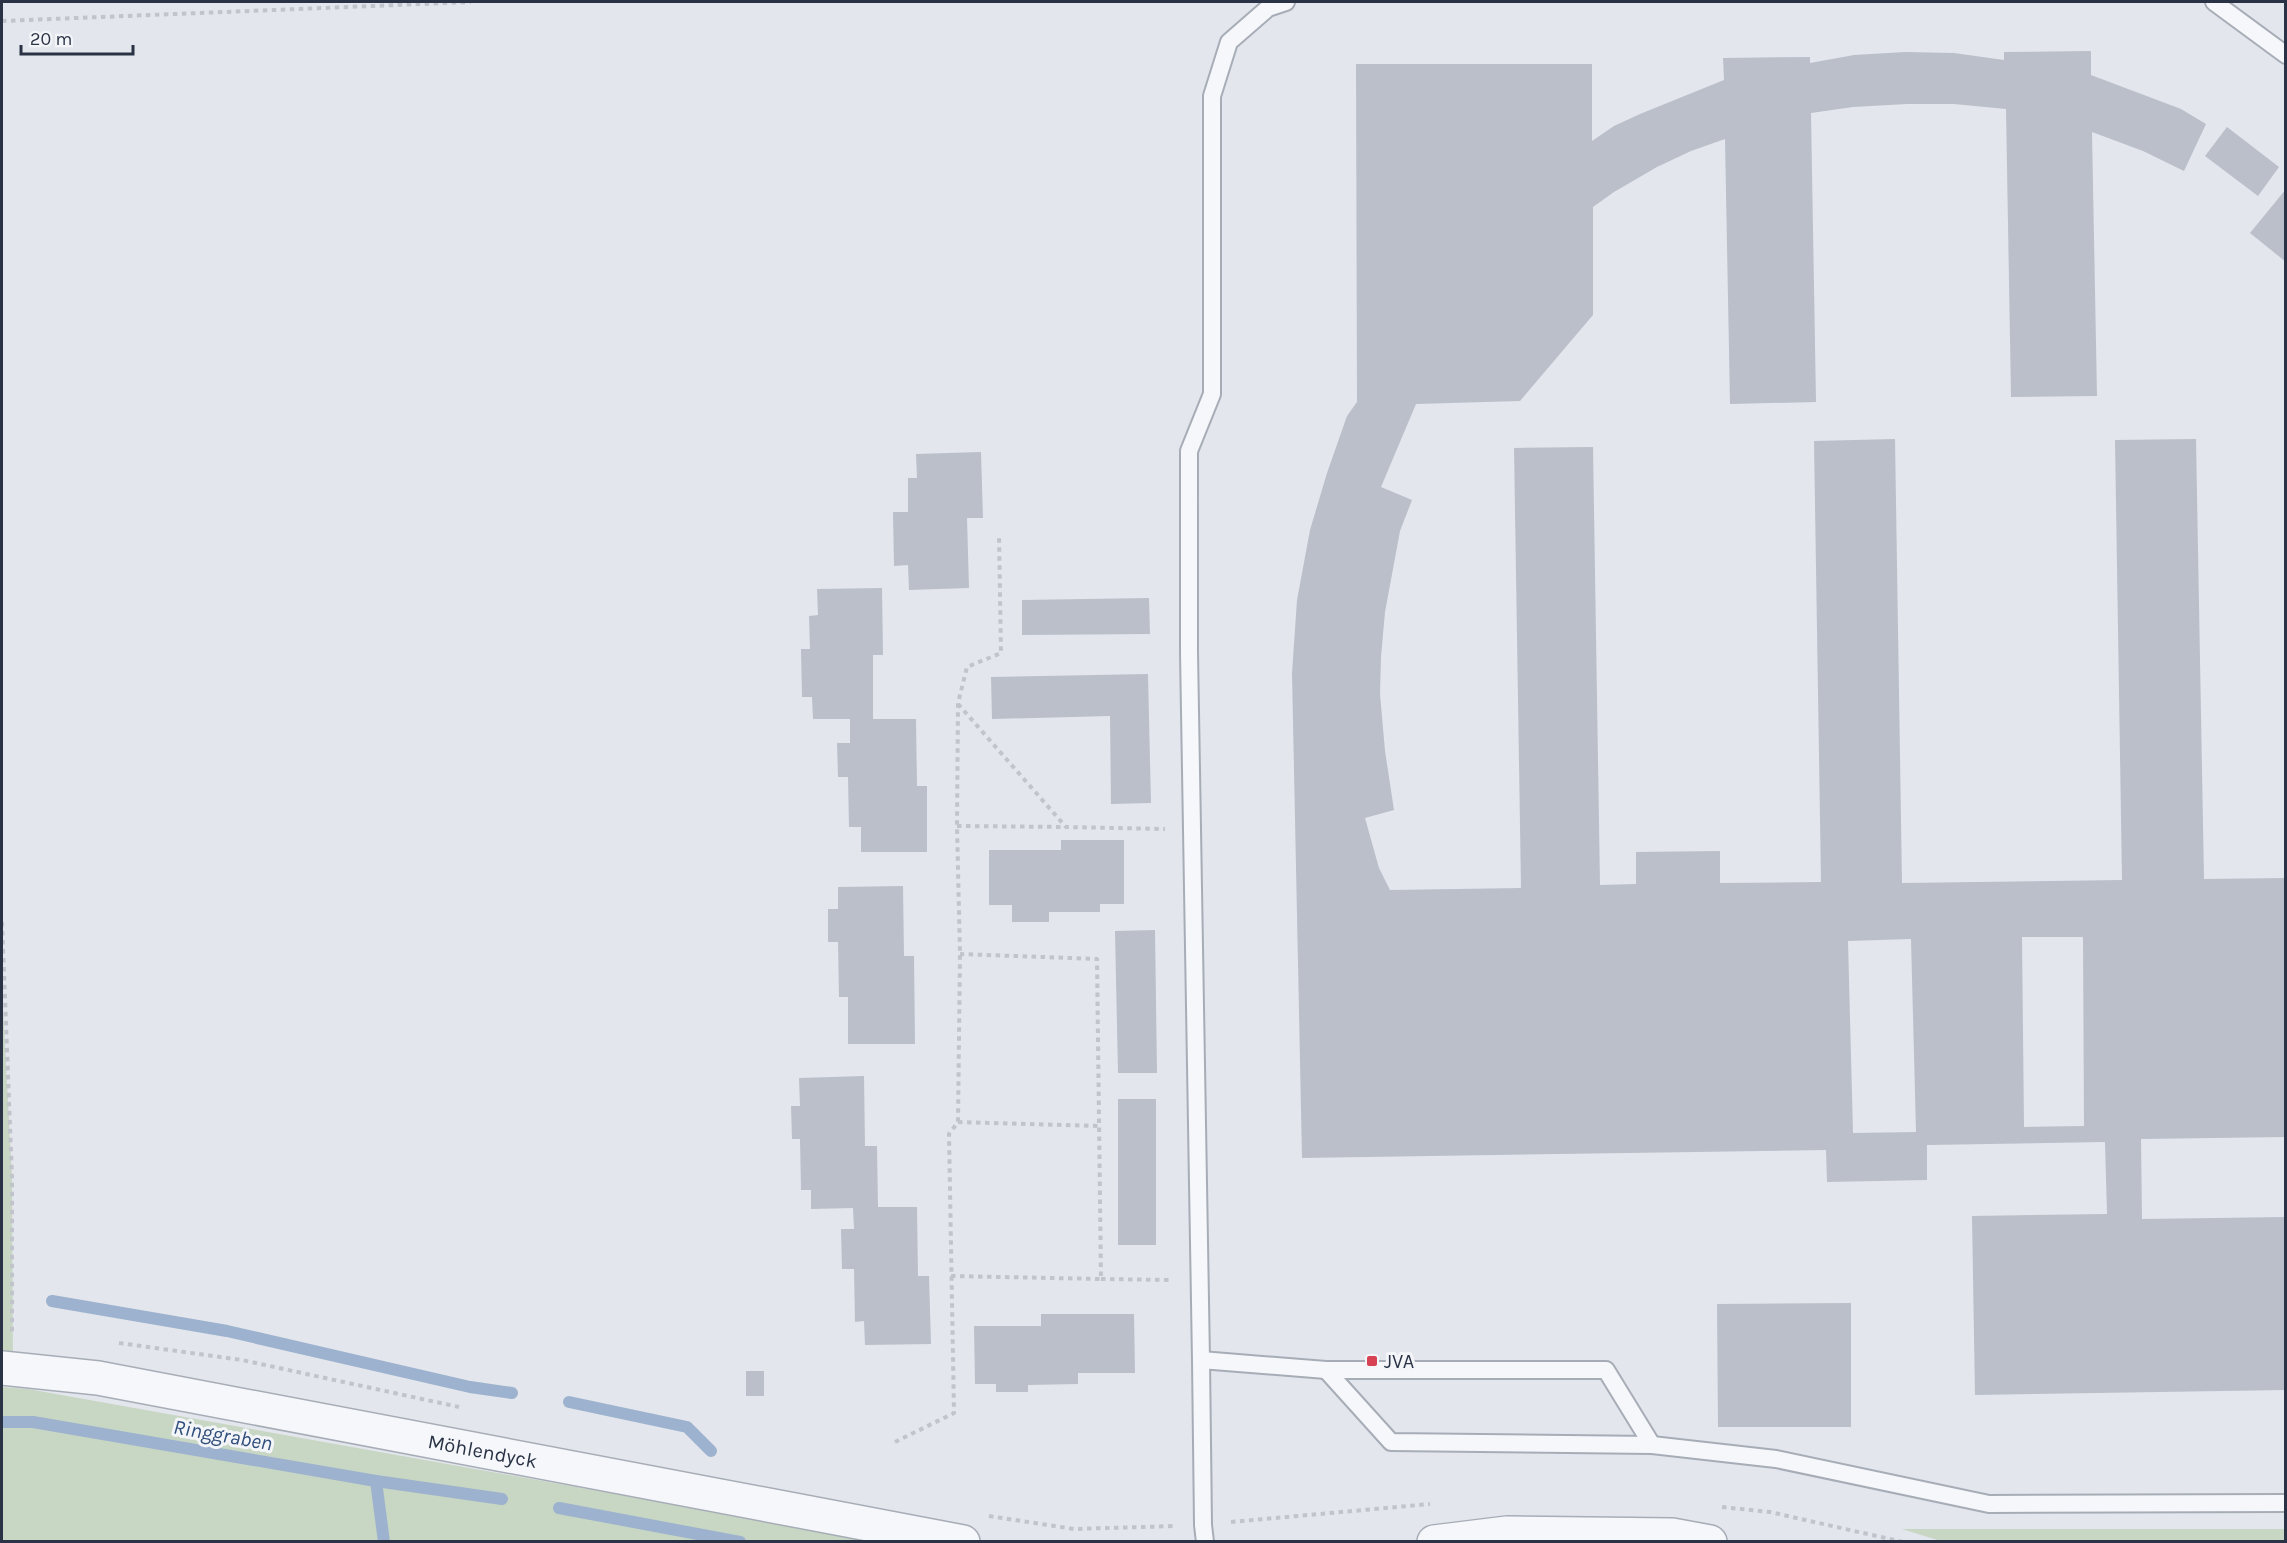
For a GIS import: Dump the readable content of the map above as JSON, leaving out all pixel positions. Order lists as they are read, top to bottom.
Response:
{
  "streets": {
    "street": ["Möhlendyck"]
  },
  "water": ["Ringgraben"],
  "places": {
    "transit": ["JVA"]
  },
  "scale_bar": "20 m"
}
